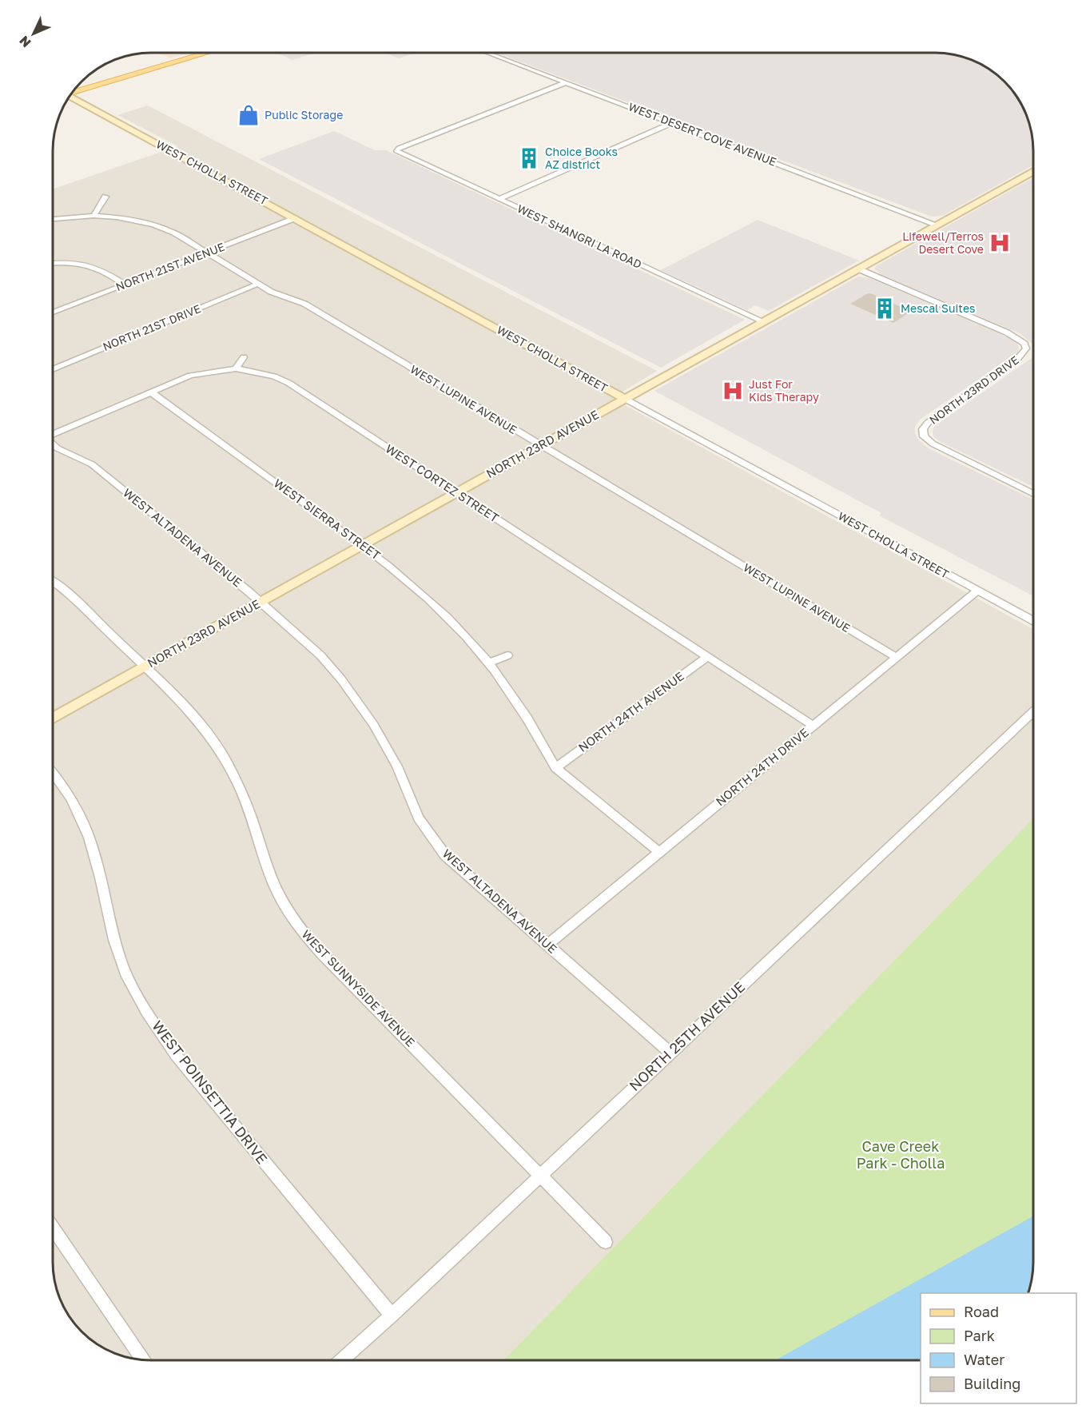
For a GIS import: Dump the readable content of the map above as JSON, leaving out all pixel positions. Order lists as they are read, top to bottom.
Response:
{
  "streets": {
    "street": [
      "WEST DESERT COVE AVENUE",
      "WEST CHOLLA STREET",
      "WEST SHANGRI LA ROAD",
      "NORTH 21ST AVENUE",
      "NORTH 21ST DRIVE",
      "NORTH 23RD DRIVE",
      "WEST LUPINE AVENUE",
      "NORTH 23RD AVENUE",
      "WEST CORTEZ STREET",
      "WEST SIERRA STREET",
      "WEST ALTADENA AVENUE",
      "NORTH 24TH AVENUE",
      "NORTH 24TH DRIVE",
      "WEST SUNNYSIDE AVENUE",
      "NORTH 25TH AVENUE",
      "WEST POINSETTIA DRIVE"
    ]
  },
  "crossings": [
    ["WEST DESERT COVE AVENUE", "WEST SHANGRI LA ROAD"],
    ["WEST DESERT COVE AVENUE", "NORTH 23RD AVENUE"],
    ["WEST CHOLLA STREET", "NORTH 21ST AVENUE"],
    ["WEST CHOLLA STREET", "NORTH 23RD AVENUE"],
    ["WEST CHOLLA STREET", "NORTH 24TH DRIVE"],
    ["WEST SHANGRI LA ROAD", "NORTH 23RD AVENUE"],
    ["NORTH 21ST AVENUE", "WEST LUPINE AVENUE"],
    ["NORTH 21ST DRIVE", "WEST LUPINE AVENUE"],
    ["NORTH 23RD DRIVE", "NORTH 23RD AVENUE"],
    ["WEST LUPINE AVENUE", "NORTH 23RD AVENUE"],
    ["WEST LUPINE AVENUE", "NORTH 24TH DRIVE"],
    ["NORTH 23RD AVENUE", "WEST CORTEZ STREET"],
    ["NORTH 23RD AVENUE", "WEST SIERRA STREET"],
    ["NORTH 23RD AVENUE", "WEST ALTADENA AVENUE"],
    ["NORTH 23RD AVENUE", "WEST SUNNYSIDE AVENUE"],
    ["WEST CORTEZ STREET", "WEST SIERRA STREET"],
    ["WEST CORTEZ STREET", "NORTH 24TH AVENUE"],
    ["WEST CORTEZ STREET", "NORTH 24TH DRIVE"],
    ["WEST SIERRA STREET", "NORTH 24TH AVENUE"],
    ["WEST SIERRA STREET", "NORTH 24TH DRIVE"],
    ["WEST ALTADENA AVENUE", "NORTH 24TH DRIVE"],
    ["WEST ALTADENA AVENUE", "NORTH 25TH AVENUE"],
    ["WEST SUNNYSIDE AVENUE", "NORTH 25TH AVENUE"],
    ["NORTH 25TH AVENUE", "WEST POINSETTIA DRIVE"]
  ],
  "parks": ["Cave Creek Park - Cholla"],
  "places": {
    "shop": ["Public Storage"],
    "building": ["Choice Books AZ district", "Mescal Suites"],
    "hospital": ["Lifewell/Terros Desert Cove", "Just For Kids Therapy"]
  },
  "legend": [
    "Road",
    "Park",
    "Water",
    "Building"
  ],
  "north": "bottom left"
}
